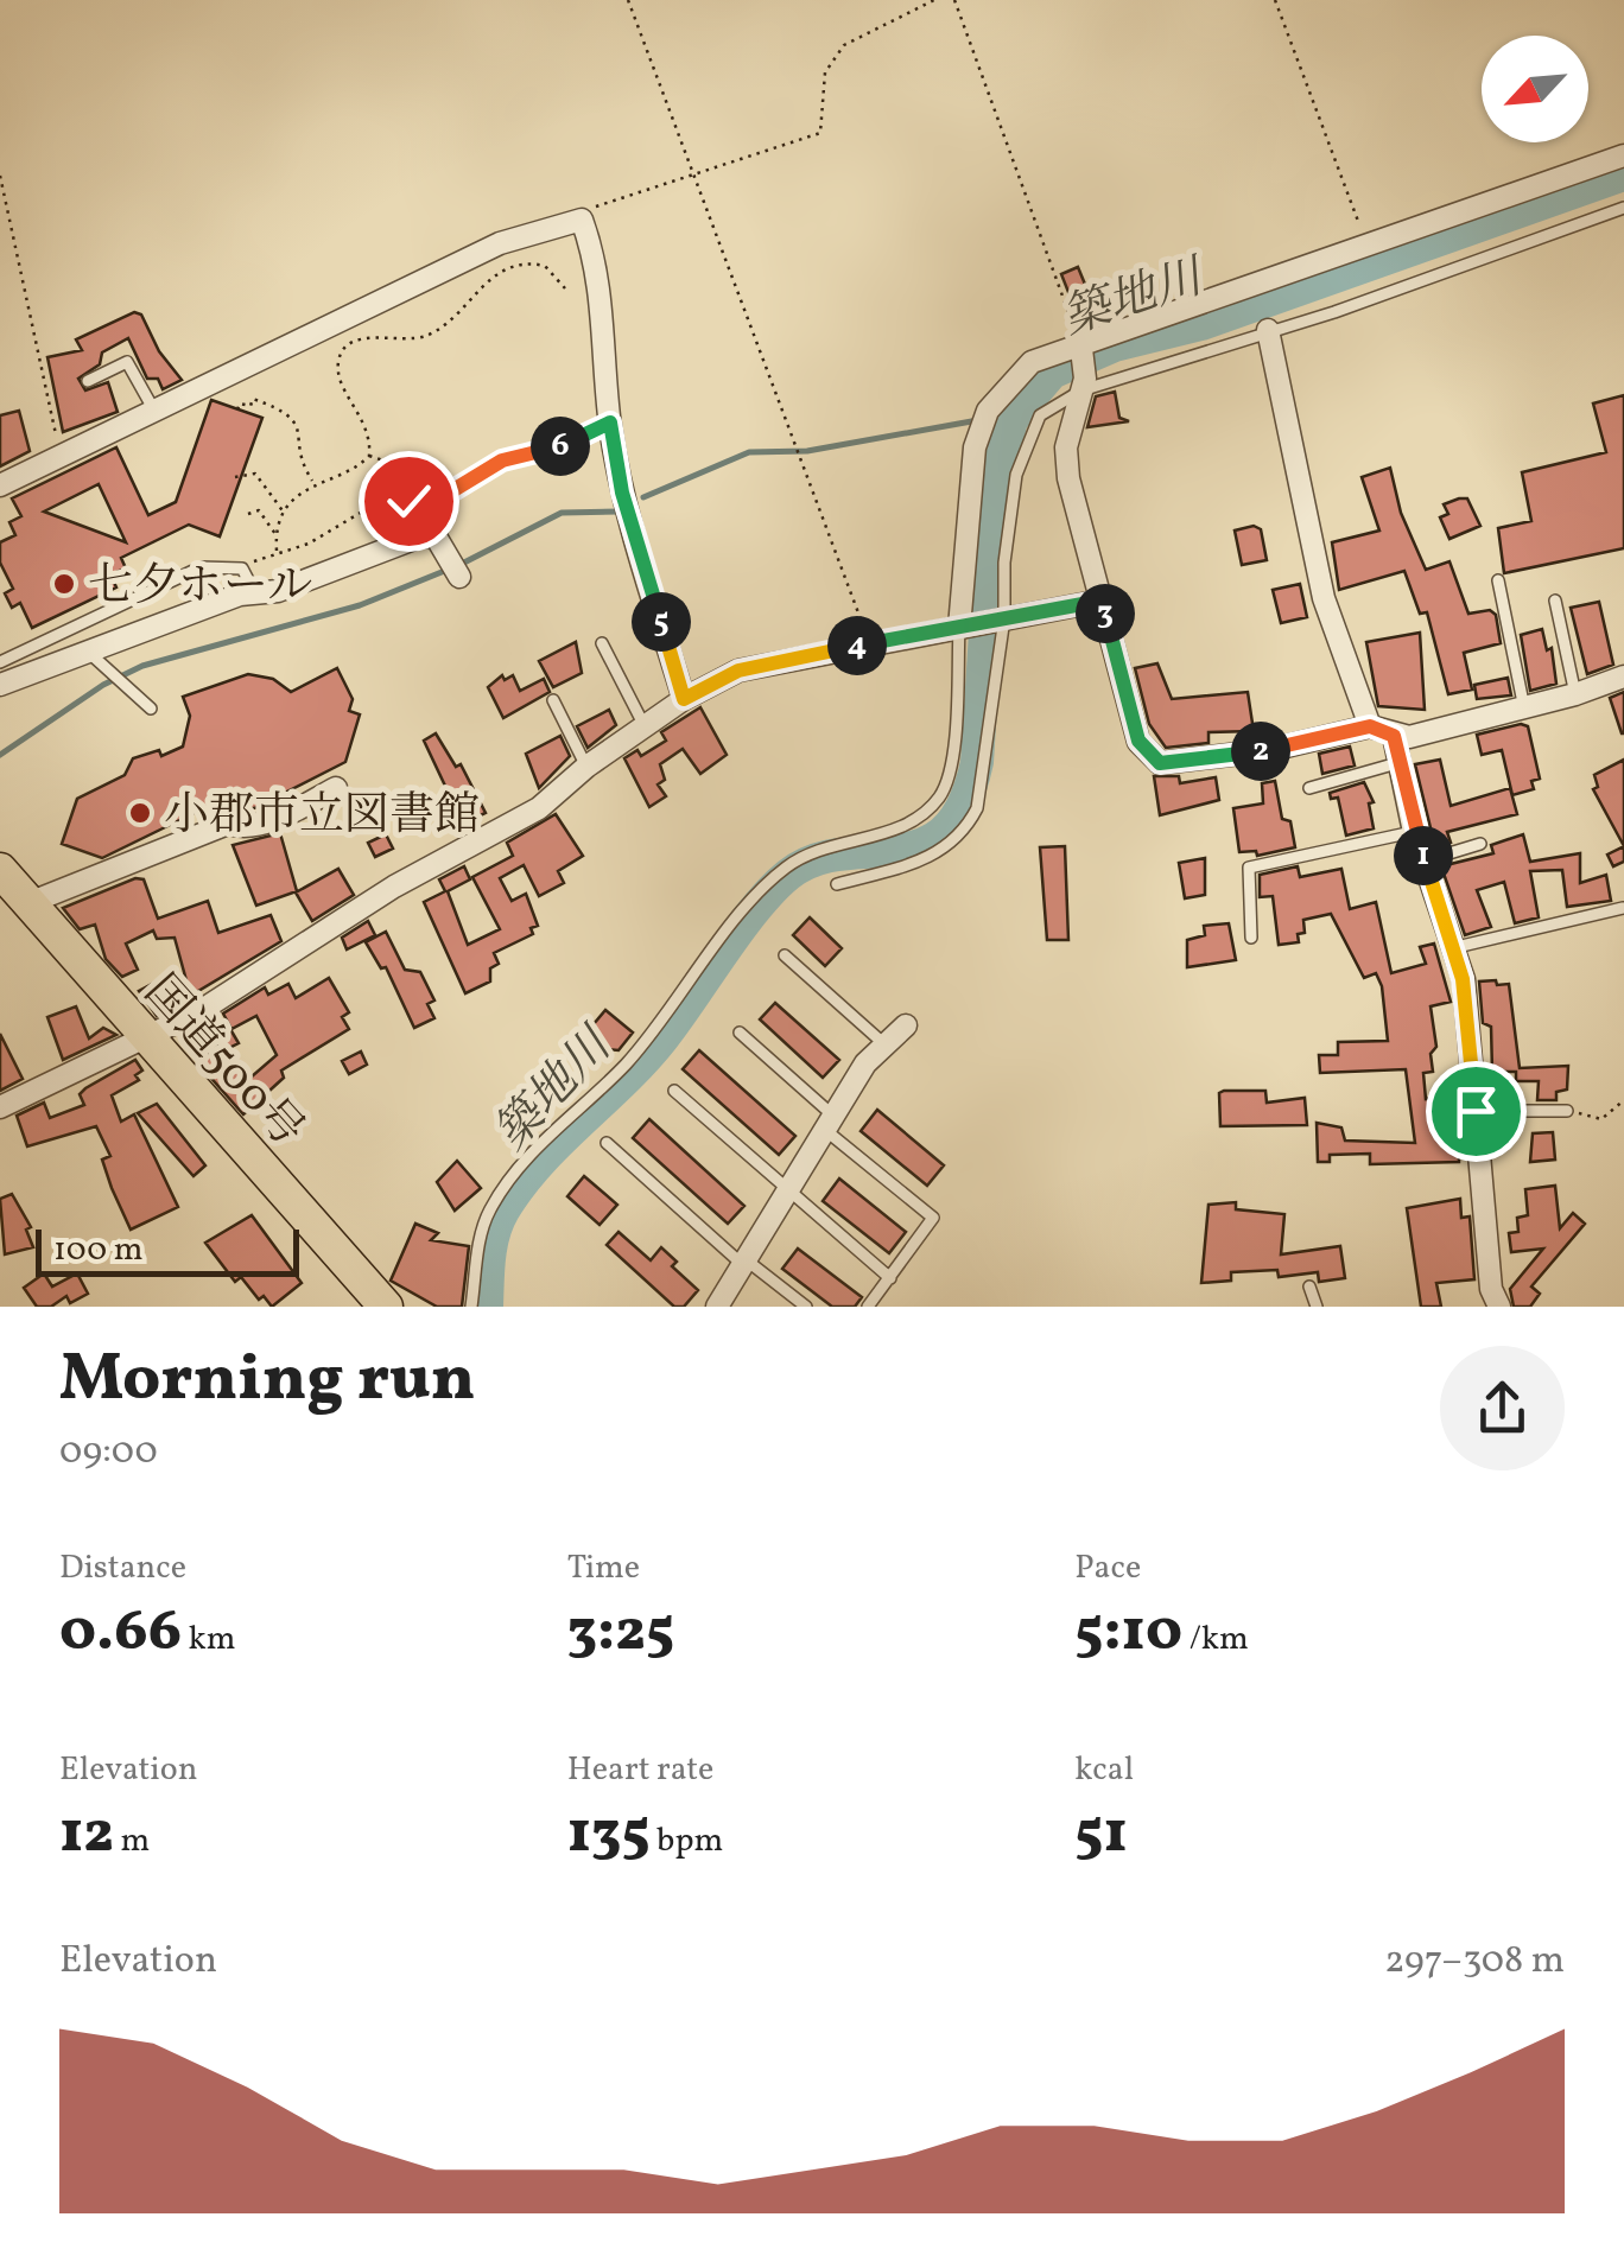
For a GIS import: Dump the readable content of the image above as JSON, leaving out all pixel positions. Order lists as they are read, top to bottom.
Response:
{
  "streets": {
    "highway": ["国道500号"]
  },
  "water": ["築地川"],
  "places": ["七夕ホール", "小郡市立図書館"],
  "scale_bar": "100 m",
  "north": "bottom left",
  "page": {
    "pins": [
      "6",
      "3",
      "5",
      "4",
      "2",
      "1"
    ],
    "scale": "100 m",
    "heading": ["Morning run", "09:00"],
    "stats": [
      ["Distance", "0.66 km"],
      ["Time", "3:25"],
      ["Pace", "5:10 /km"],
      ["Elevation", "12 m"],
      ["Heart rate", "135 bpm"],
      ["kcal", "51"]
    ],
    "chart": ["Elevation", "297–308 m"]
  }
}
